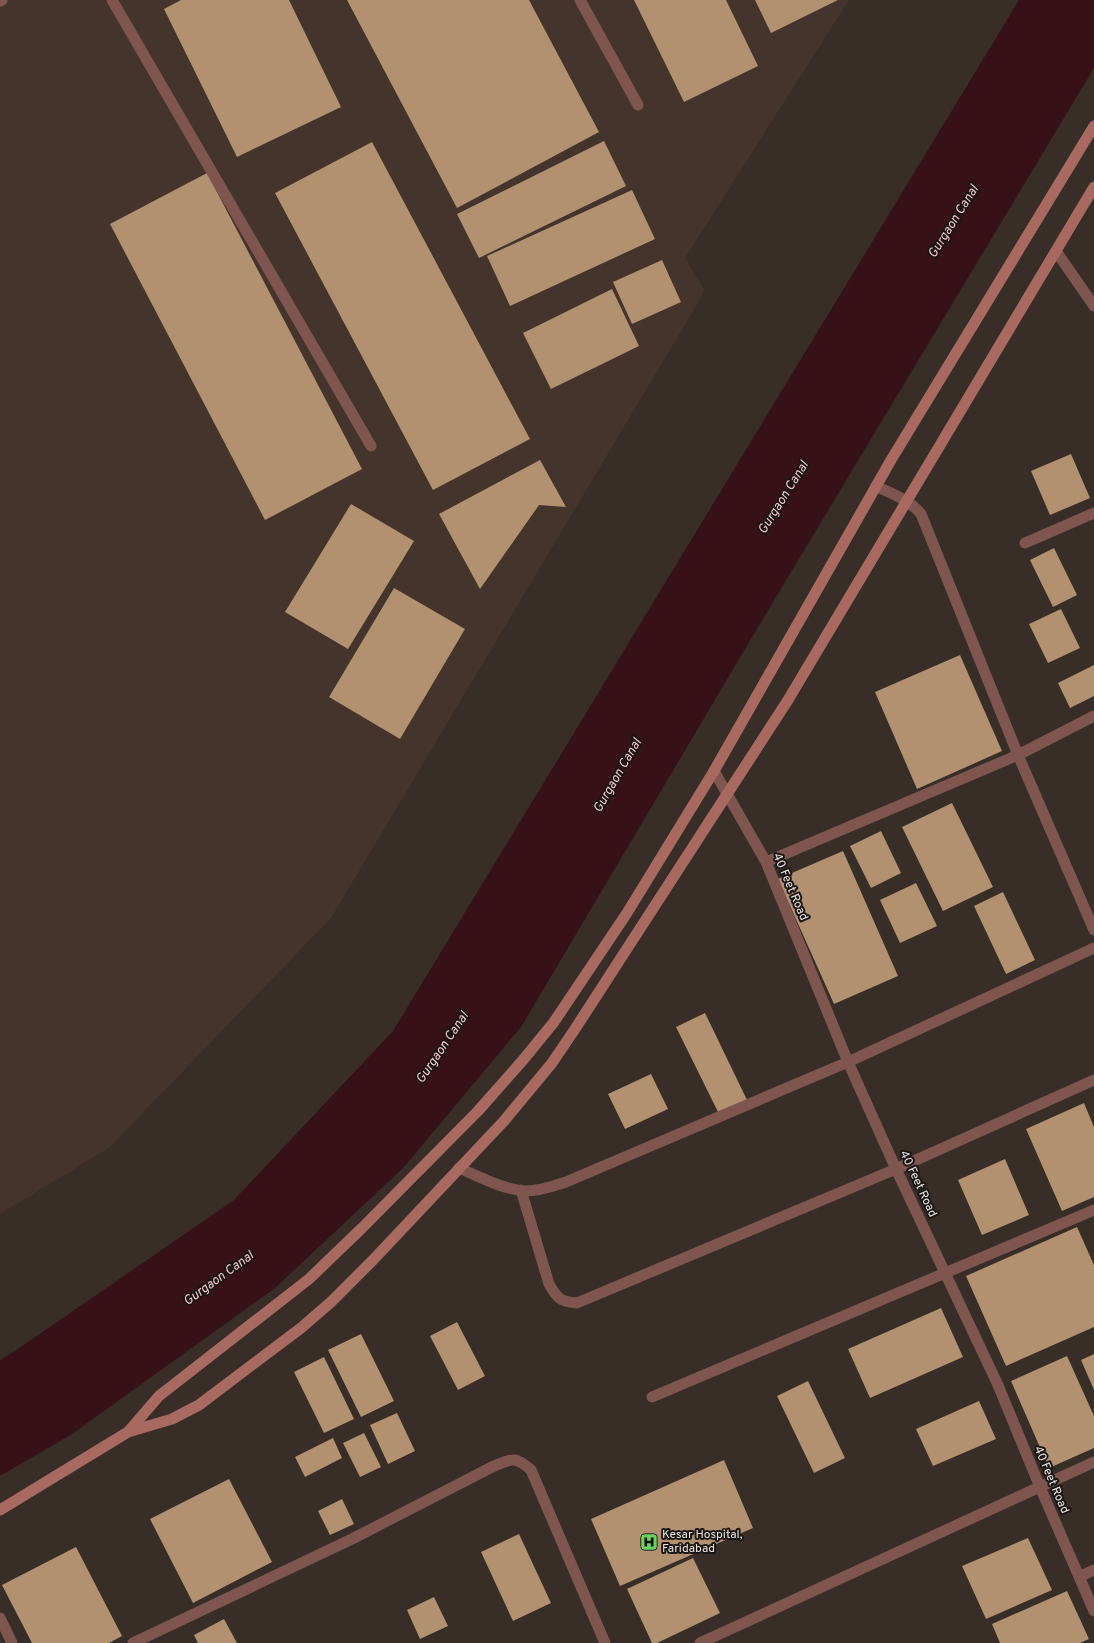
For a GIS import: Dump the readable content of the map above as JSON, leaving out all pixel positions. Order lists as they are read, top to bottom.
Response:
{
  "streets": {
    "street": ["40 Feet Road"]
  },
  "water": ["Gurgaon Canal"],
  "places": {
    "hospital": ["Kesar Hospital, Faridabad"]
  }
}
